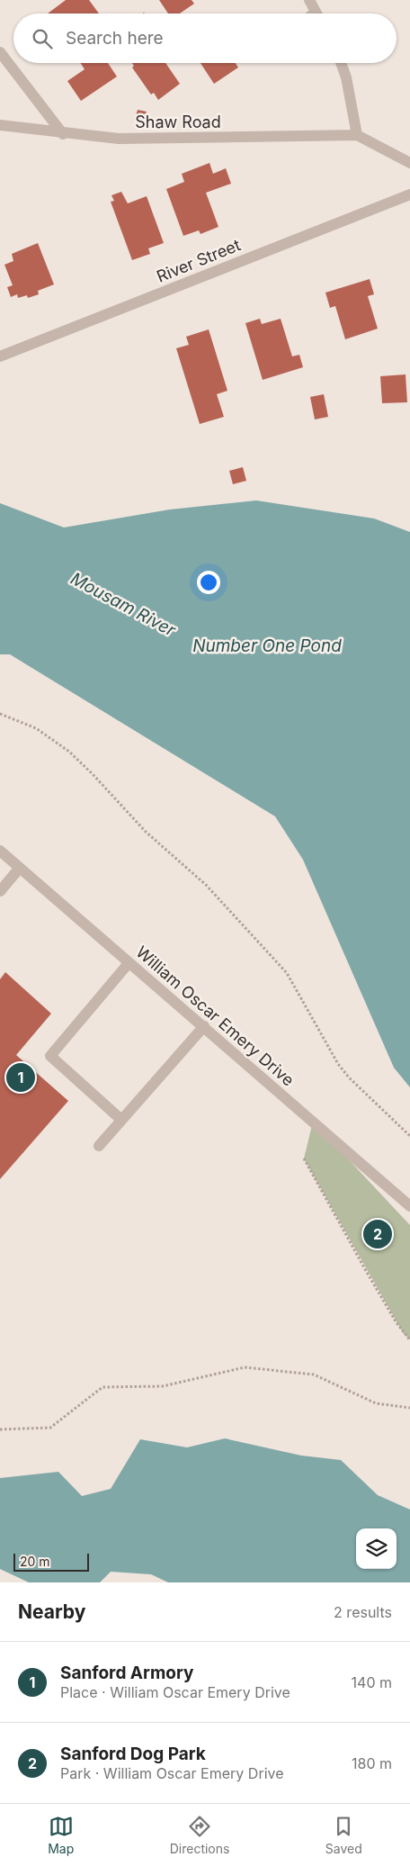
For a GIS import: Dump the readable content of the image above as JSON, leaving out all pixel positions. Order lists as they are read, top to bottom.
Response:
{
  "streets": {
    "street": ["Shaw Road", "River Street", "William Oscar Emery Drive"]
  },
  "water": ["Mousam River", "Number One Pond"],
  "scale_bar": "20 m",
  "page": {
    "search": "Search here",
    "pins": ["1", "2"],
    "scale": "20 m",
    "heading": ["Nearby", "2 results"],
    "list": [
      {
        "mark": "1",
        "name": "Sanford Armory",
        "note": "Place · William Oscar Emery Drive",
        "value": "140 m"
      },
      {
        "mark": "2",
        "name": "Sanford Dog Park",
        "note": "Park · William Oscar Emery Drive",
        "value": "180 m"
      }
    ],
    "nav": ["Map", "Directions", "Saved"]
  }
}
